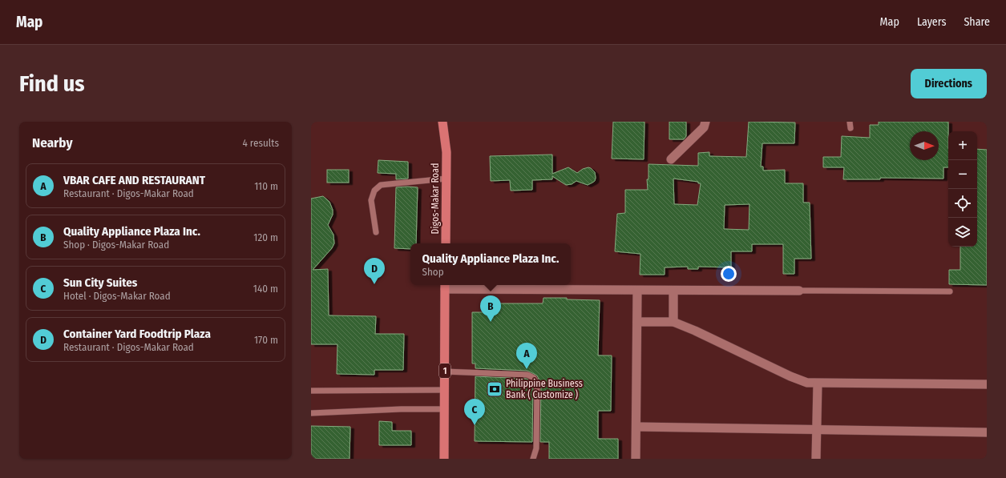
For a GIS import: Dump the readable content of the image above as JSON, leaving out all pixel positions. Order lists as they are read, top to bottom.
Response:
{
  "streets": {
    "main road": ["Digos-Makar Road", "1"]
  },
  "places": {
    "bank": ["Philippine Business Bank ( Customize )"]
  },
  "north": "right",
  "page": {
    "header": "Map",
    "nav": ["Map", "Layers", "Share"],
    "buttons": "Directions",
    "title": "Find us",
    "heading": ["Nearby", "4 results"],
    "map_buttons": ["+", "−"],
    "list": [
      {
        "mark": "A",
        "name": "VBAR CAFE AND RESTAURANT",
        "note": "Restaurant · Digos-Makar Road",
        "value": "110 m"
      },
      {
        "mark": "B",
        "name": "Quality Appliance Plaza Inc.",
        "note": "Shop · Digos-Makar Road",
        "value": "120 m"
      },
      {
        "mark": "C",
        "name": "Sun City Suites",
        "note": "Hotel · Digos-Makar Road",
        "value": "140 m"
      },
      {
        "mark": "D",
        "name": "Container Yard Foodtrip Plaza",
        "note": "Restaurant · Digos-Makar Road",
        "value": "170 m"
      }
    ],
    "popup": ["Quality Appliance Plaza Inc.", "Shop"],
    "pins": [
      "D",
      "B",
      "A",
      "C"
    ]
  }
}
